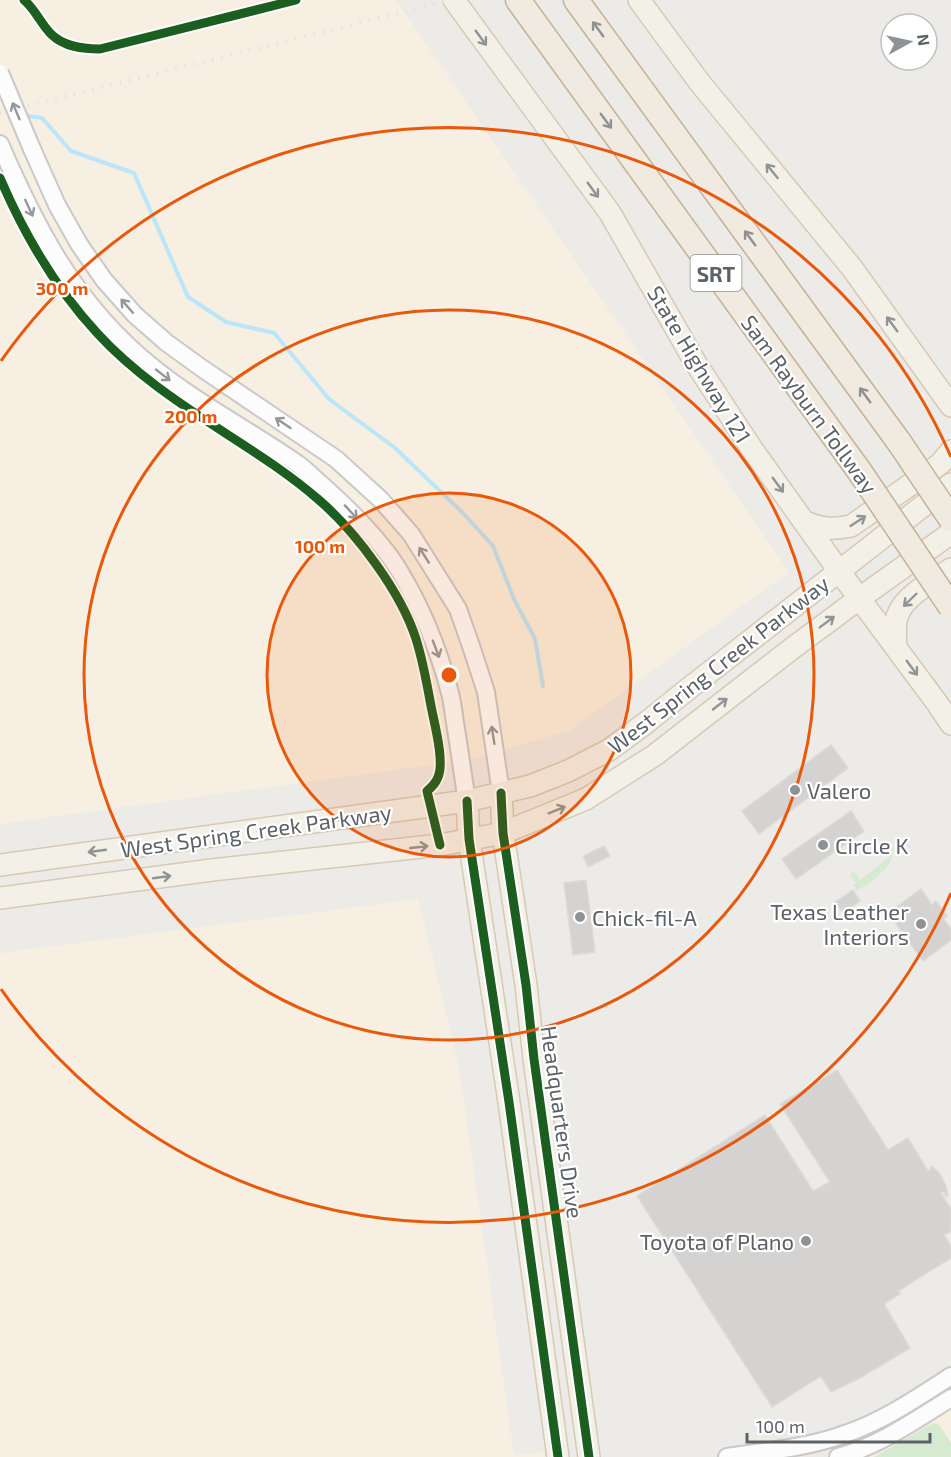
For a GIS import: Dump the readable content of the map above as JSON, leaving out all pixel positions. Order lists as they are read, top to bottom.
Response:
{
  "streets": {
    "highway": ["SRT", "Sam Rayburn Tollway"],
    "main road": ["State Highway 121", "West Spring Creek Parkway", "Headquarters Drive"]
  },
  "crossings": [
    ["State Highway 121", "West Spring Creek Parkway"],
    ["West Spring Creek Parkway", "Headquarters Drive"]
  ],
  "places": [
    "Valero",
    "Circle K",
    "Chick-fil-A",
    "Texas Leather Interiors",
    "Toyota of Plano"
  ],
  "scale_bar": "100 m",
  "north": "right",
  "rings": ["300 m", "200 m", "100 m"]
}
